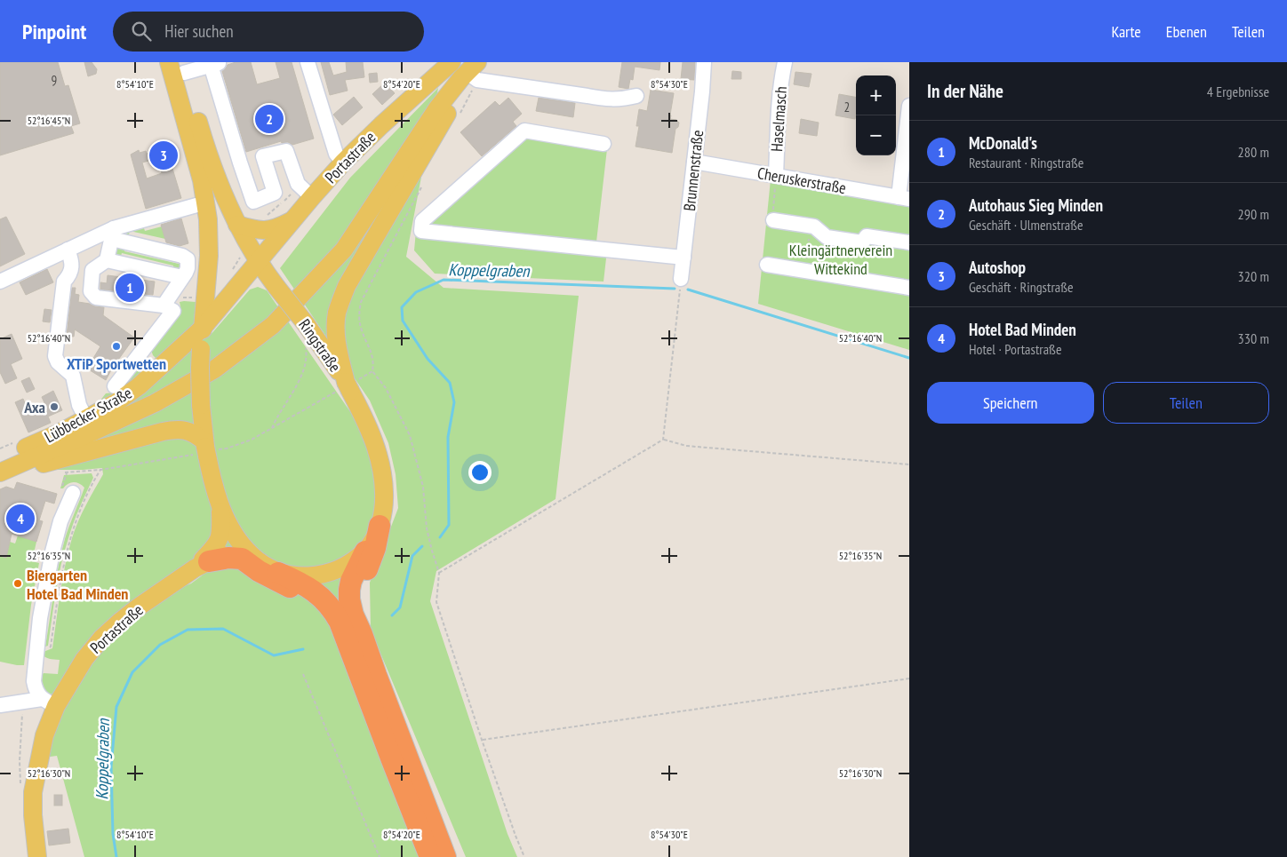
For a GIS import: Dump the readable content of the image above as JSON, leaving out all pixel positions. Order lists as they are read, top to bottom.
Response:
{
  "streets": {
    "main road": ["Portastraße", "Ringstraße", "Lübbecker Straße"],
    "street": ["Haselmasch", "Brunnenstraße", "Cheruskerstraße"]
  },
  "crossings": [
    ["Haselmasch", "Cheruskerstraße"],
    ["Portastraße", "Ringstraße"],
    ["Portastraße", "Lübbecker Straße"],
    ["Brunnenstraße", "Cheruskerstraße"],
    ["Ringstraße", "Lübbecker Straße"]
  ],
  "water": ["Koppelgraben"],
  "parks": ["Kleingärtnerverein Wittekind"],
  "places": ["XTiP Sportwetten", "Axa", "Biergarten Hotel Bad Minden"],
  "house_numbers": ["9", "2"],
  "page": {
    "header": "Pinpoint",
    "search": "Hier suchen",
    "nav": ["Karte", "Ebenen", "Teilen"],
    "heading": ["In der Nähe", "4 Ergebnisse"],
    "map_buttons": ["+", "−"],
    "pins": [
      "2",
      "3",
      "1",
      "4"
    ],
    "list": [
      {
        "mark": "1",
        "name": "McDonald's",
        "note": "Restaurant · Ringstraße",
        "value": "280 m"
      },
      {
        "mark": "2",
        "name": "Autohaus Sieg Minden",
        "note": "Geschäft · Ulmenstraße",
        "value": "290 m"
      },
      {
        "mark": "3",
        "name": "Autoshop",
        "note": "Geschäft · Ringstraße",
        "value": "320 m"
      },
      {
        "mark": "4",
        "name": "Hotel Bad Minden",
        "note": "Hotel · Portastraße",
        "value": "330 m"
      }
    ],
    "buttons": ["Speichern", "Teilen"]
  },
  "coordinates": [
    "8°54'10\"E",
    "8°54'20\"E",
    "8°54'30\"E",
    "52°16'45\"N",
    "52°16'40\"N",
    "52°16'35\"N",
    "52°16'30\"N"
  ]
}
